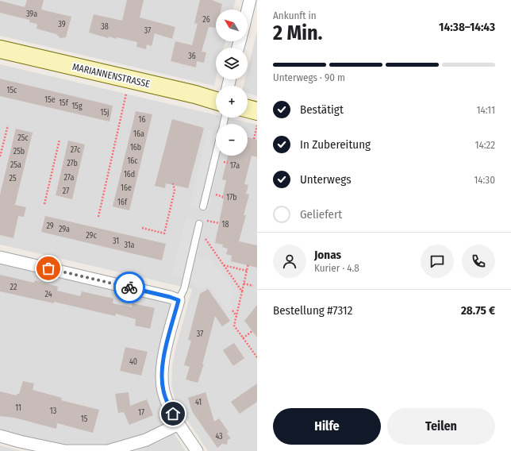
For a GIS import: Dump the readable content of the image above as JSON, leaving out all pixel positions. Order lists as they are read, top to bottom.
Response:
{
  "streets": {
    "street": ["MARIANNENSTRASSE"]
  },
  "house_numbers": [
    "39a",
    "26",
    "39",
    "38",
    "37",
    "36",
    "15c",
    "15e",
    "15f",
    "15g",
    "15j",
    "16",
    "16a",
    "25c",
    "16b",
    "27c",
    "25b",
    "16c",
    "27b",
    "25a",
    "17a",
    "16d",
    "27a",
    "25",
    "16e",
    "27",
    "17b",
    "16f",
    "18",
    "29",
    "29a",
    "29c",
    "31",
    "31a",
    "22",
    "24",
    "37",
    "40",
    "41",
    "11",
    "13",
    "17",
    "15",
    "43"
  ],
  "north": "top left",
  "page": {
    "heading": ["2 Min.", "Ankunft in", "14:38–14:43"],
    "panel": [
      "Jonas",
      "Kurier · 4.8",
      "Bestellung #7312",
      "28.75 €"
    ],
    "map_buttons": ["+", "−"],
    "bar": "Unterwegs · 90 m",
    "list": [
      ["Bestätigt", "14:11"],
      ["In Zubereitung", "14:22"],
      ["Unterwegs", "14:30"],
      "Geliefert"
    ],
    "buttons": ["Hilfe", "Teilen"]
  }
}
